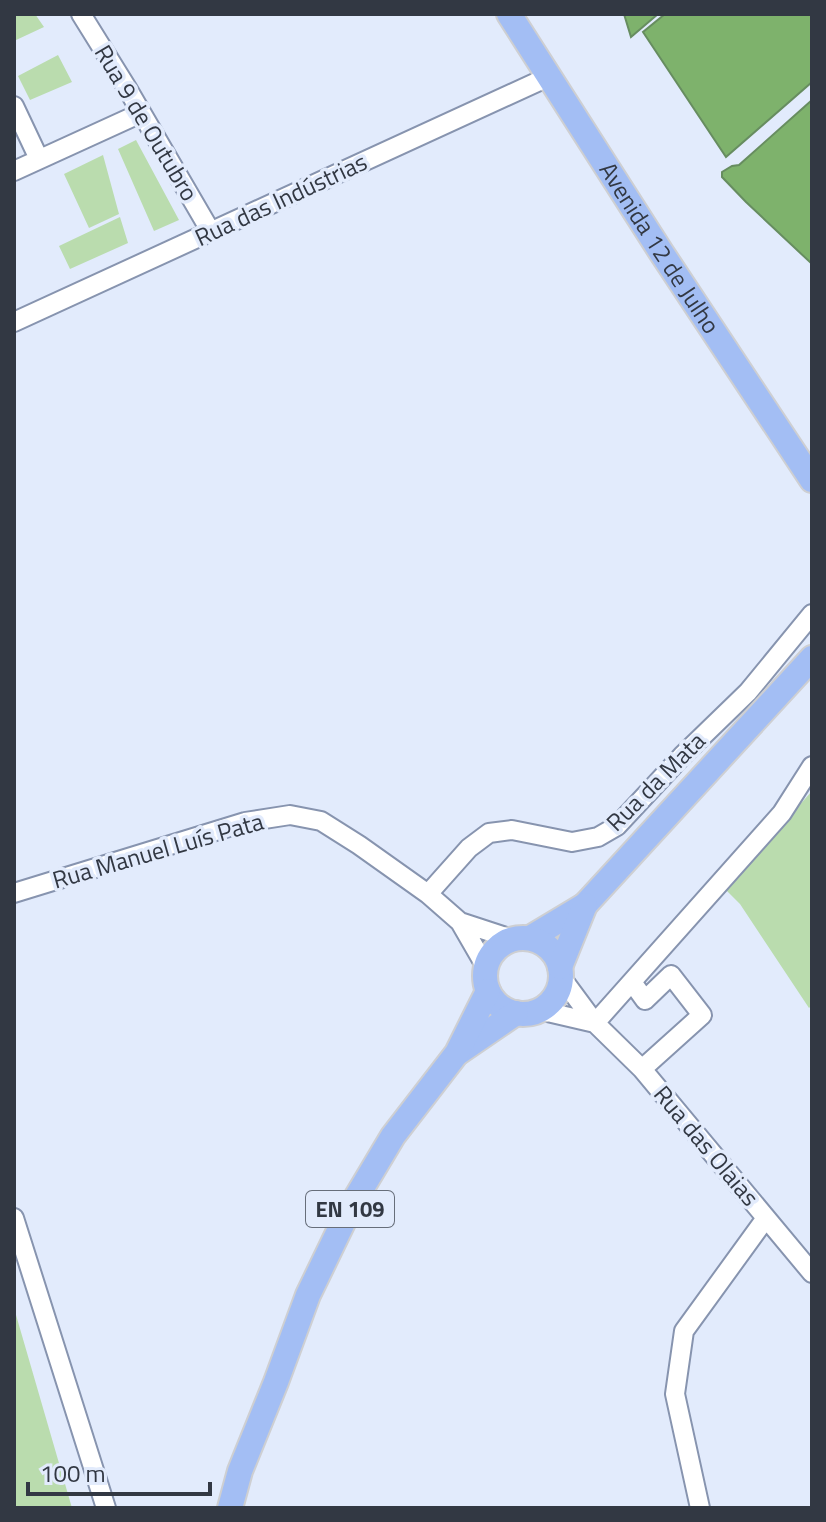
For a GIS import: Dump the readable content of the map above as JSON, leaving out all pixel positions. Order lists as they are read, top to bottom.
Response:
{
  "streets": {
    "main road": ["Avenida 12 de Julho", "EN 109"],
    "street": [
      "Rua 9 de Outubro",
      "Rua das Indústrias",
      "Rua da Mata",
      "Rua Manuel Luís Pata",
      "Rua das Olaias"
    ]
  },
  "crossings": [
    ["Rua 9 de Outubro", "Rua das Indústrias"],
    ["Rua das Indústrias", "Avenida 12 de Julho"],
    ["Rua da Mata", "Rua Manuel Luís Pata"]
  ],
  "scale_bar": "100 m"
}
